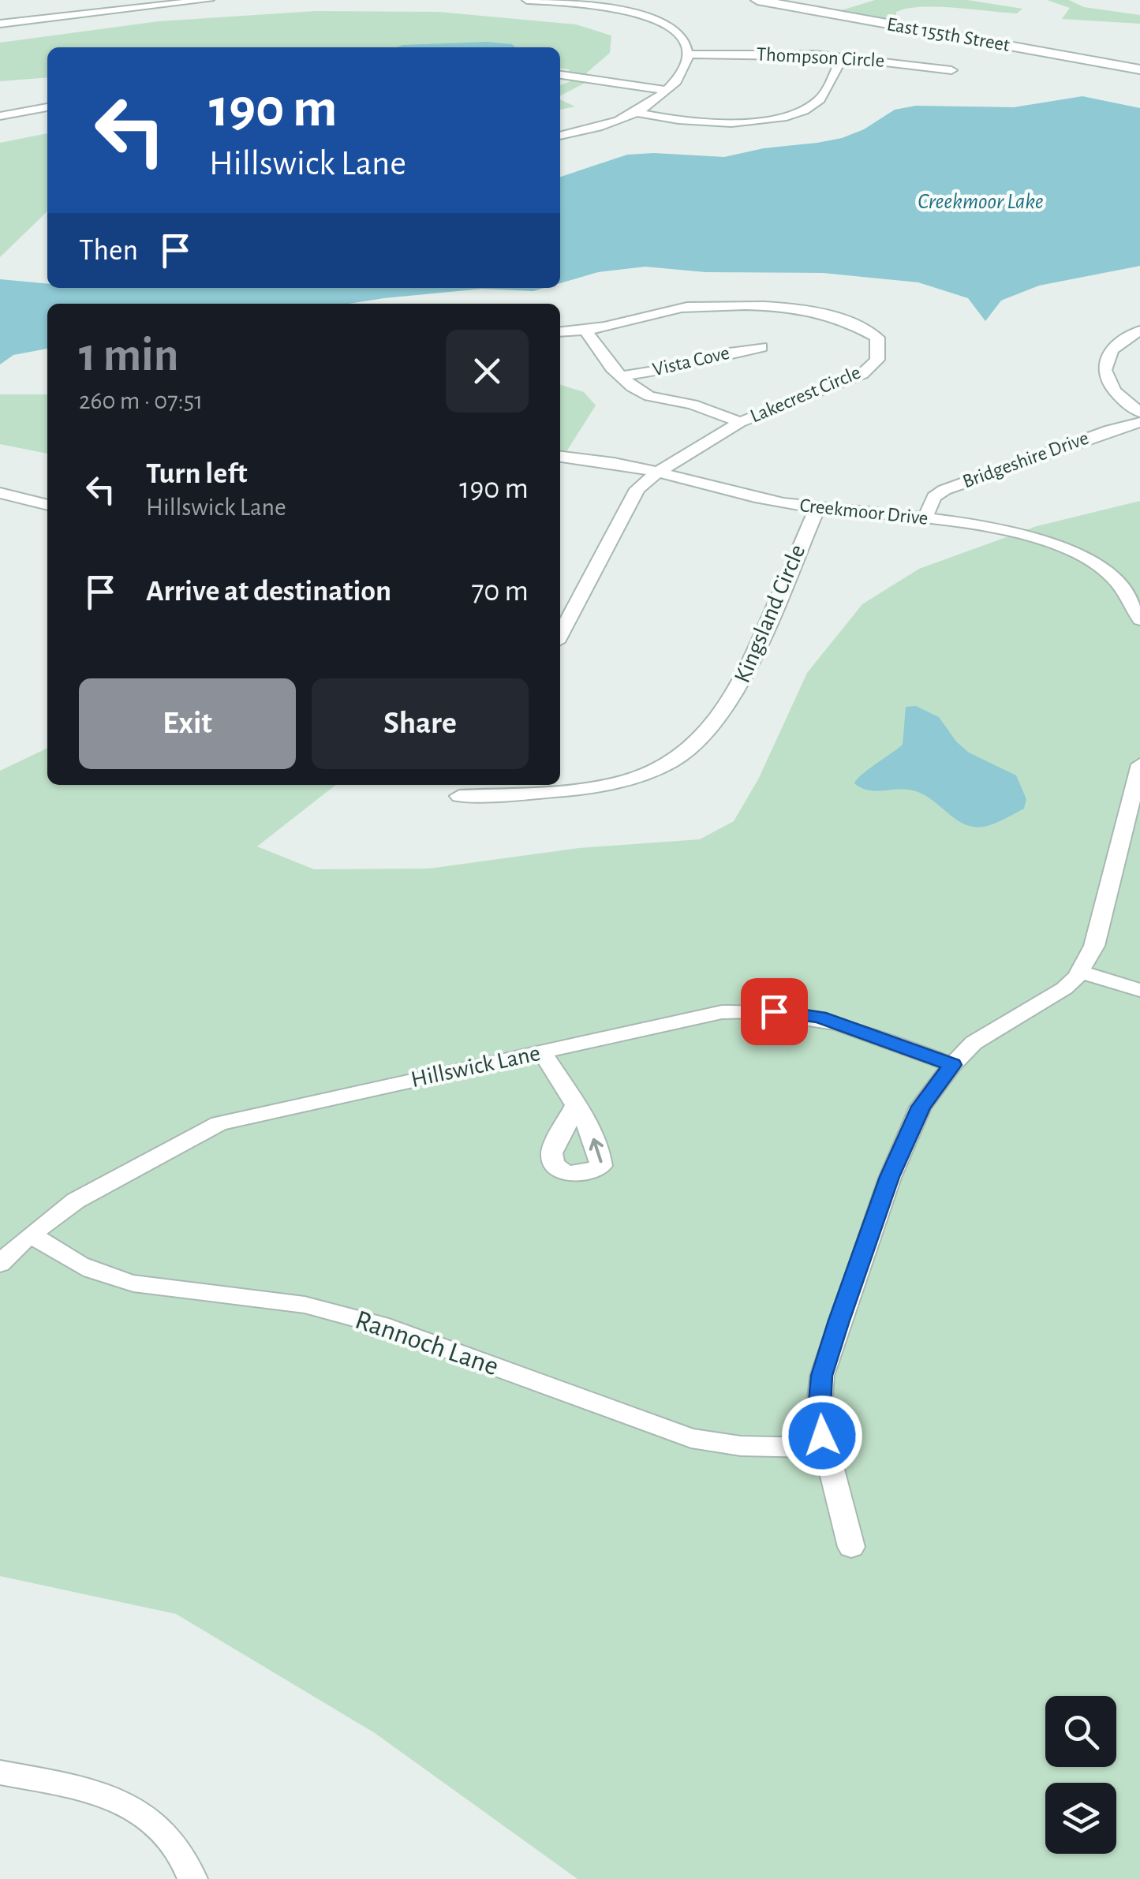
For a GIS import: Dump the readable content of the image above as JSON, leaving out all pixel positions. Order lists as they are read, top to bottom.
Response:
{
  "streets": {
    "street": [
      "East 155th Street",
      "Thompson Circle",
      "Vista Cove",
      "Lakecrest Circle",
      "Bridgeshire Drive",
      "Creekmoor Drive",
      "Kingsland Circle",
      "Hillswick Lane",
      "Rannoch Lane"
    ]
  },
  "crossings": [
    ["Vista Cove", "Lakecrest Circle"],
    ["Lakecrest Circle", "Creekmoor Drive"],
    ["Bridgeshire Drive", "Creekmoor Drive"],
    ["Creekmoor Drive", "Kingsland Circle"],
    ["Hillswick Lane", "Rannoch Lane"]
  ],
  "water": ["Creekmoor Lake"],
  "page": {
    "turn": ["190 m", "Hillswick Lane"],
    "then": "Then",
    "heading": ["1 min", "260 m · 07:51"],
    "list": [
      {
        "name": "Turn left",
        "note": "Hillswick Lane",
        "value": "190 m"
      },
      {
        "name": "Arrive at destination",
        "value": "70 m"
      }
    ],
    "buttons": ["Exit", "Share"]
  }
}
